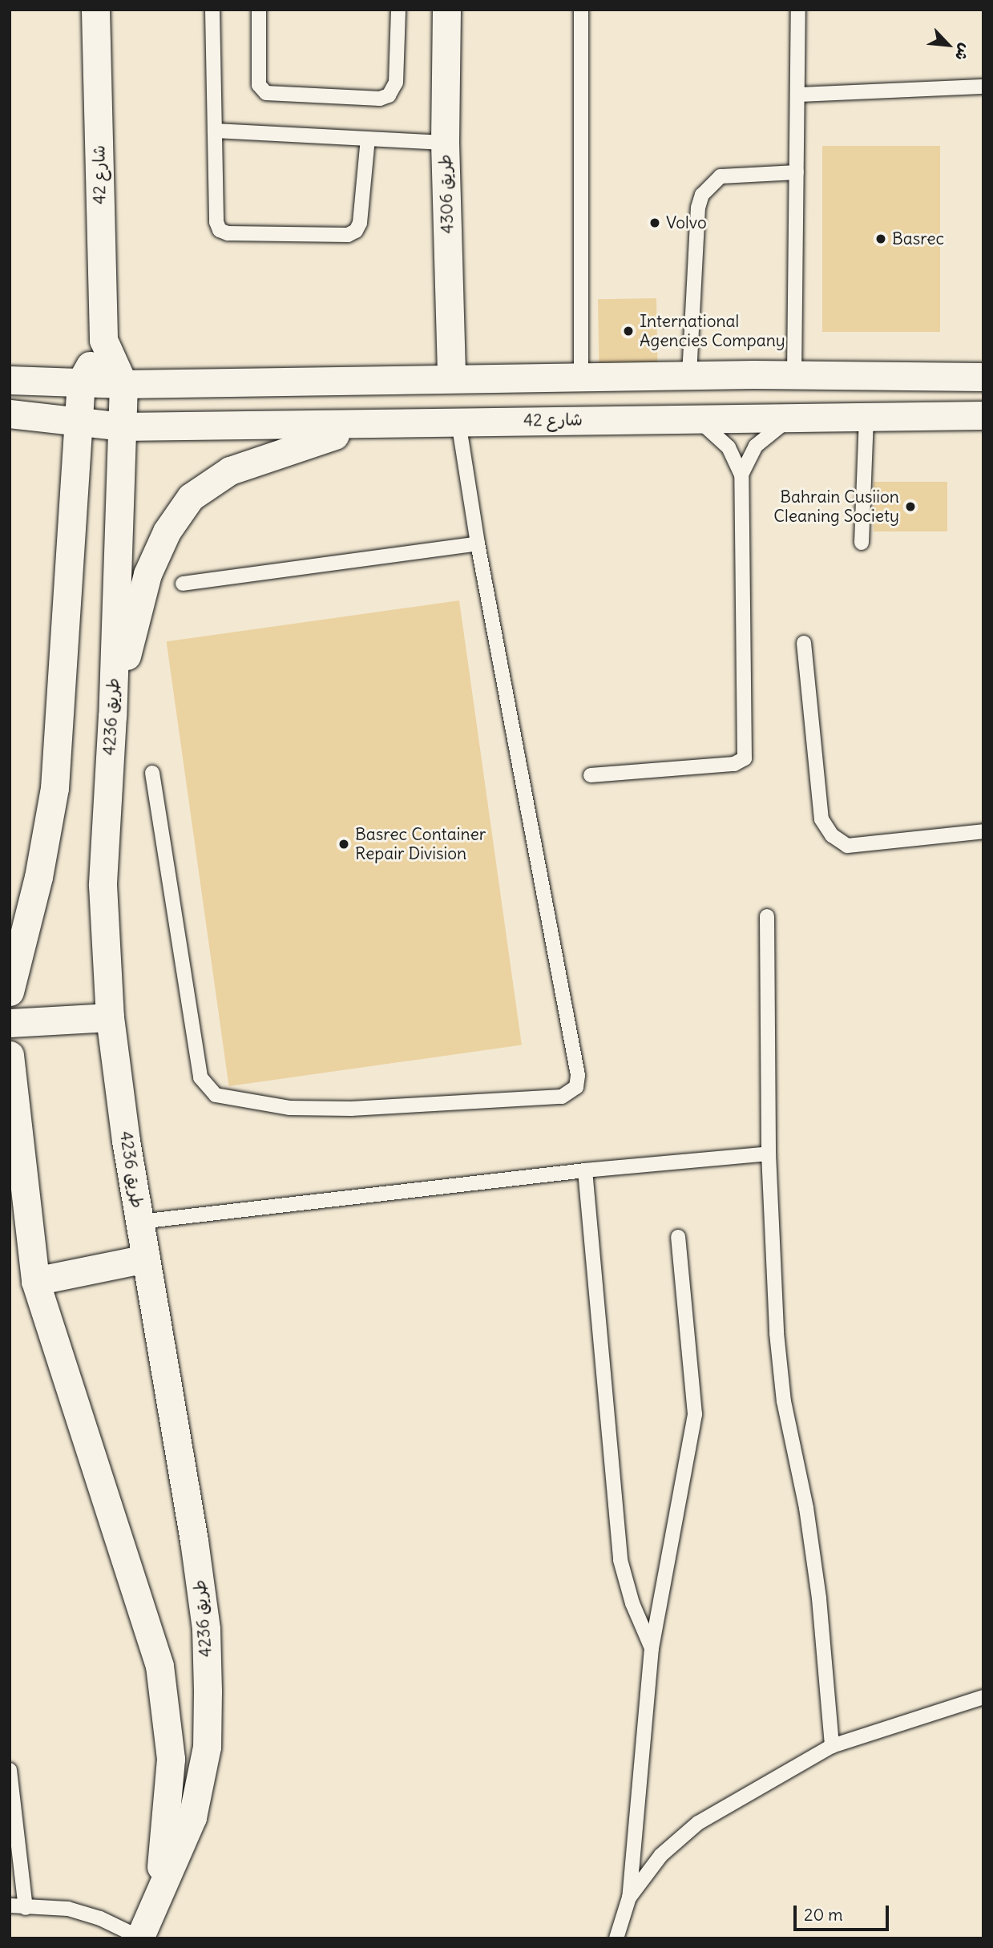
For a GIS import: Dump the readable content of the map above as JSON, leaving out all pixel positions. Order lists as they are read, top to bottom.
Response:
{
  "streets": {
    "street": ["شارع 42", "طريق 4306", "طريق 4236"]
  },
  "crossings": [
    ["شارع 42", "طريق 4236"]
  ],
  "places": [
    "Volvo",
    "Basrec",
    "International Agencies Company",
    "Bahrain Cusiion Cleaning Society",
    "Basrec Container Repair Division"
  ],
  "scale_bar": "20 m",
  "north": "bottom right"
}
